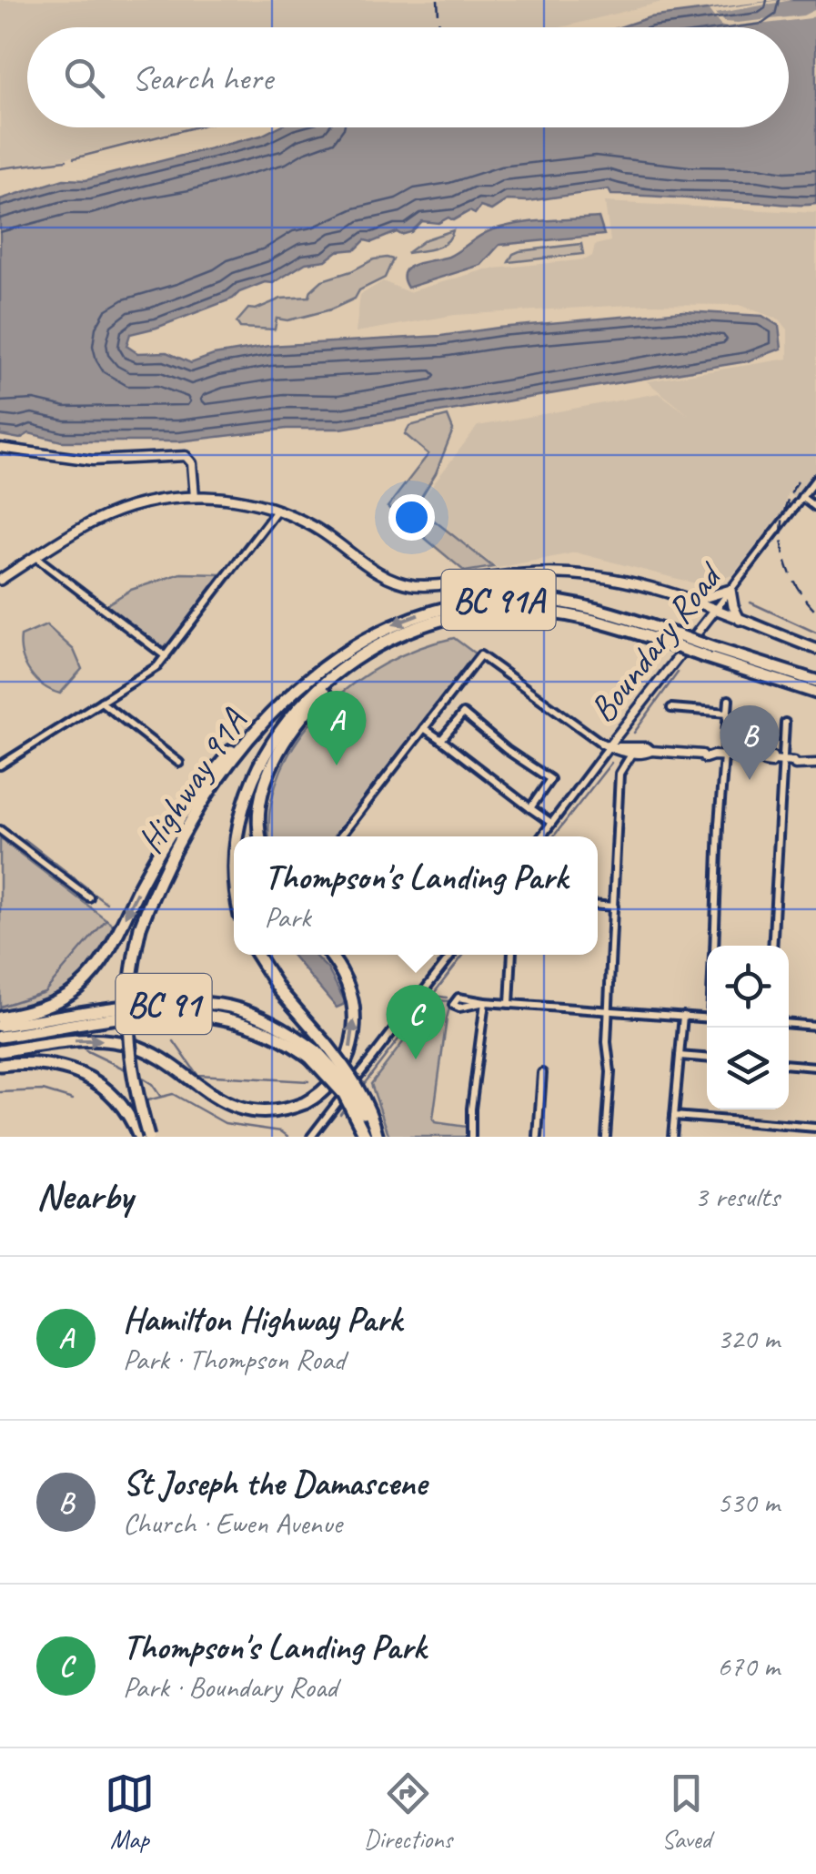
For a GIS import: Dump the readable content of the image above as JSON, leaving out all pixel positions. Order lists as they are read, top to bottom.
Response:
{
  "streets": {
    "highway": ["BC 91A", "Highway 91A", "BC 91"],
    "street": ["Boundary Road"]
  },
  "page": {
    "search": "Search here",
    "pins": ["A", "B", "C"],
    "popup": ["Thompson's Landing Park", "Park"],
    "heading": ["Nearby", "3 results"],
    "list": [
      {
        "mark": "A",
        "name": "Hamilton Highway Park",
        "note": "Park · Thompson Road",
        "value": "320 m"
      },
      {
        "mark": "B",
        "name": "St Joseph the Damascene",
        "note": "Church · Ewen Avenue",
        "value": "530 m"
      },
      {
        "mark": "C",
        "name": "Thompson's Landing Park",
        "note": "Park · Boundary Road",
        "value": "670 m"
      }
    ],
    "nav": ["Map", "Directions", "Saved"]
  }
}
